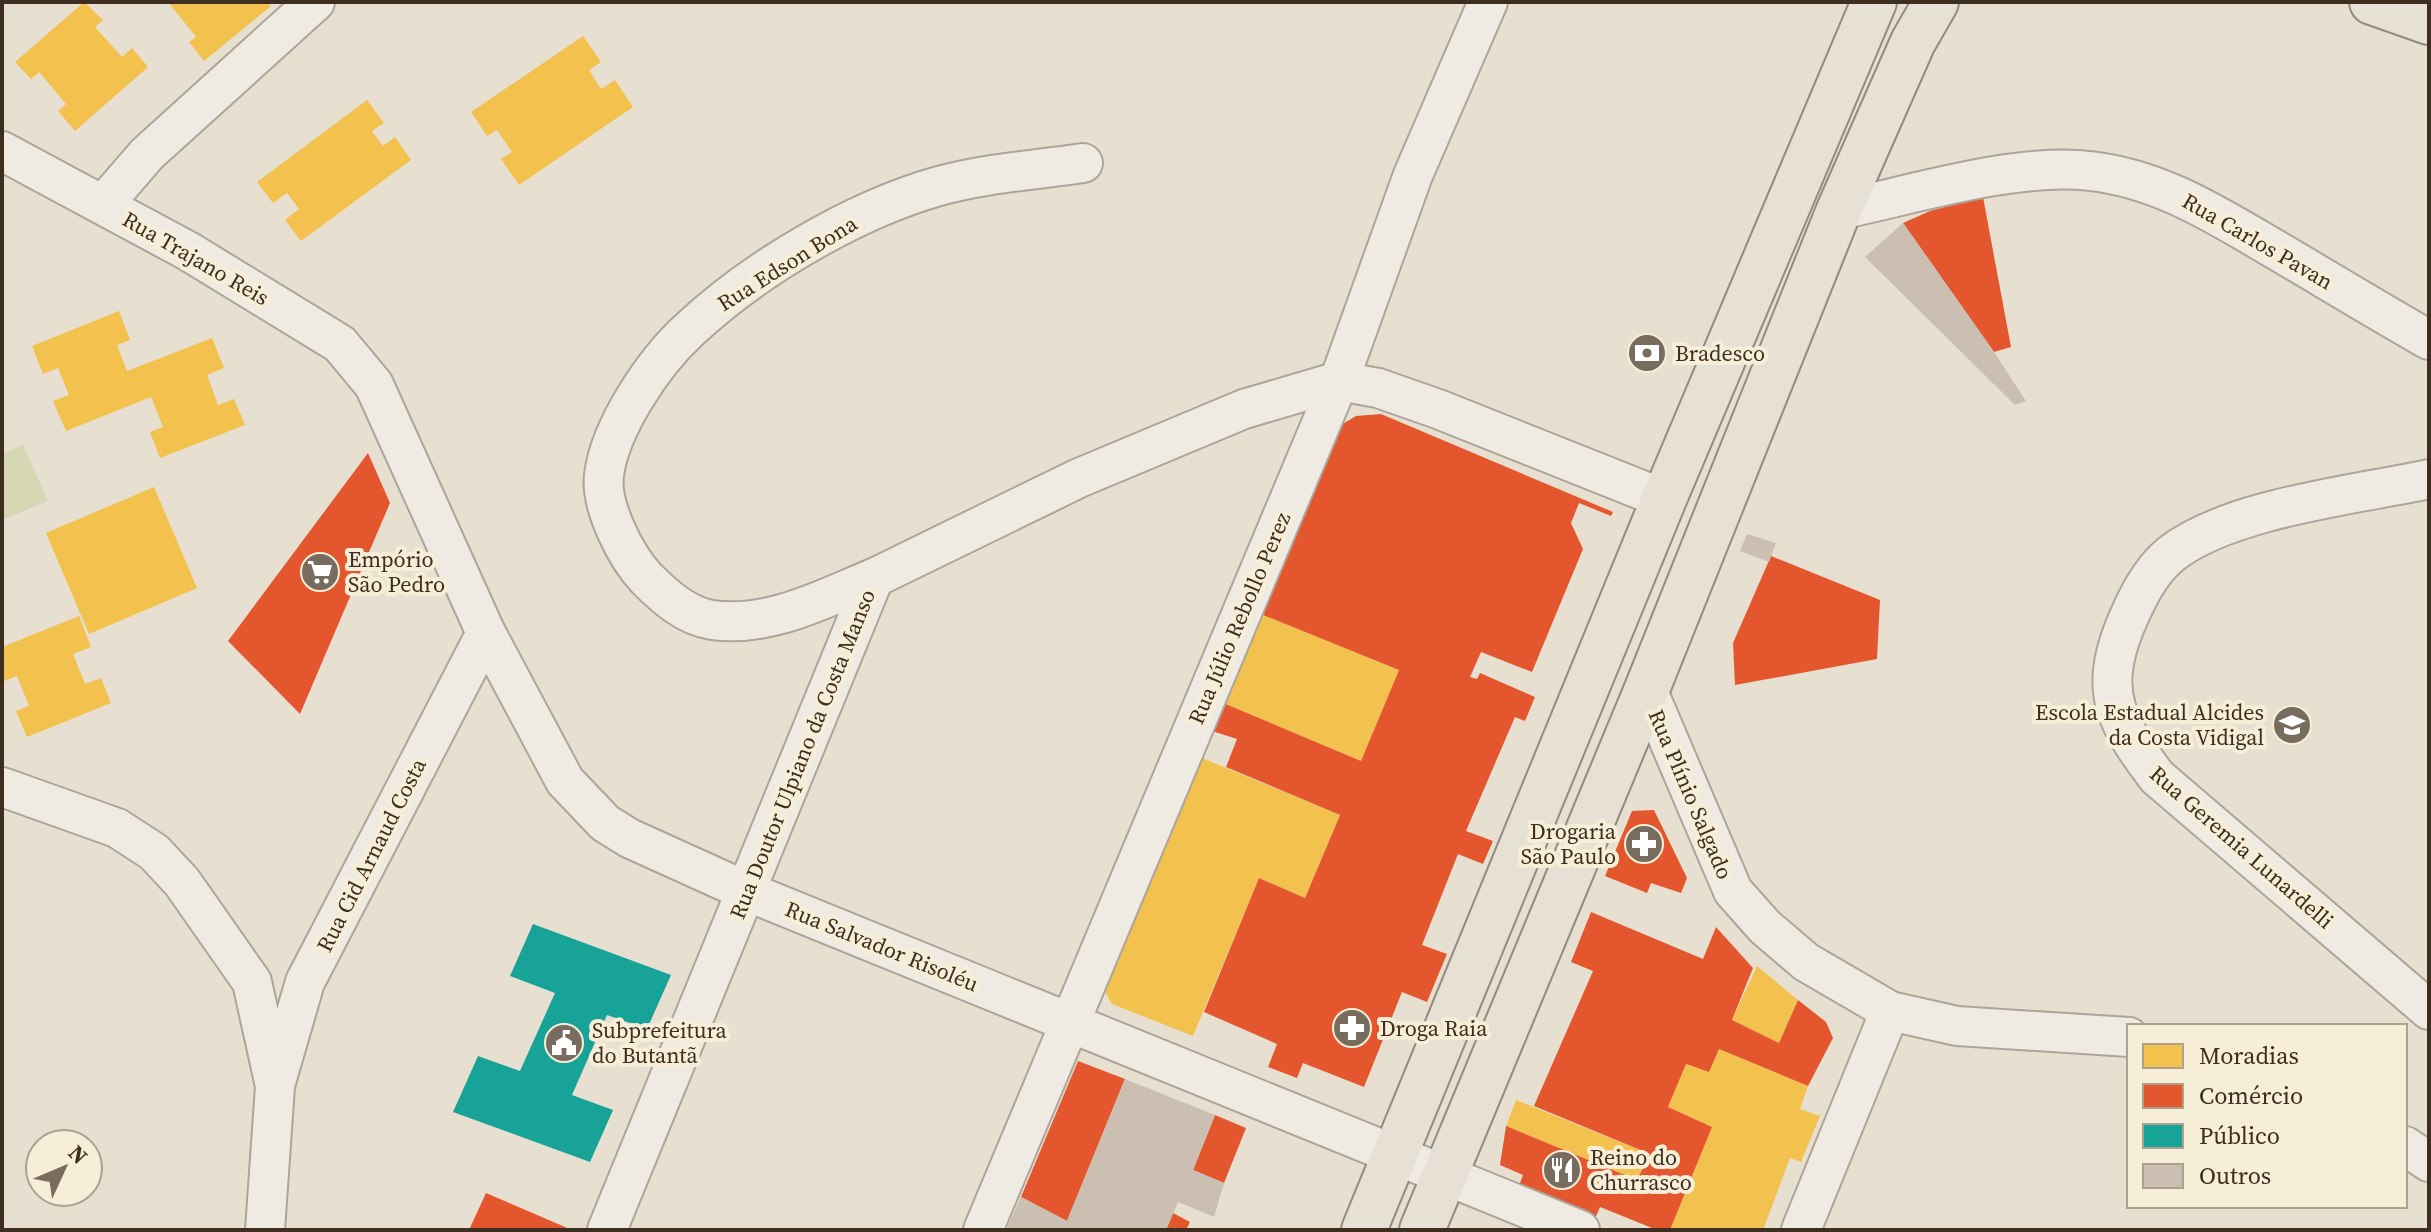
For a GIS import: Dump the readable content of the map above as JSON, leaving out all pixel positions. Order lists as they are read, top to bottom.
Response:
{
  "streets": {
    "street": [
      "Rua Carlos Pavan",
      "Rua Trajano Reis",
      "Rua Edson Bona",
      "Rua Júlio Rebollo Perez",
      "Rua Doutor Ulpiano da Costa Manso",
      "Rua Plínio Salgado",
      "Rua Geremia Lunardelli",
      "Rua Cid Arnaud Costa",
      "Rua Salvador Risoléu"
    ]
  },
  "crossings": [
    ["Rua Trajano Reis", "Rua Salvador Risoléu"],
    ["Rua Edson Bona", "Rua Doutor Ulpiano da Costa Manso"],
    ["Rua Júlio Rebollo Perez", "Rua Doutor Ulpiano da Costa Manso"],
    ["Rua Júlio Rebollo Perez", "Rua Salvador Risoléu"],
    ["Rua Doutor Ulpiano da Costa Manso", "Rua Salvador Risoléu"],
    ["Rua Cid Arnaud Costa", "Rua Salvador Risoléu"]
  ],
  "places": {
    "bank": ["Bradesco"],
    "supermarket": ["Empório São Pedro"],
    "school or university": ["Escola Estadual Alcides da Costa Vidigal"],
    "pharmacy": ["Drogaria São Paulo", "Droga Raia"],
    "public building": ["Subprefeitura do Butantã"],
    "restaurant": ["Reino do Churrasco"]
  },
  "legend": [
    "Moradias",
    "Comércio",
    "Público",
    "Outros"
  ],
  "north": "top right"
}
